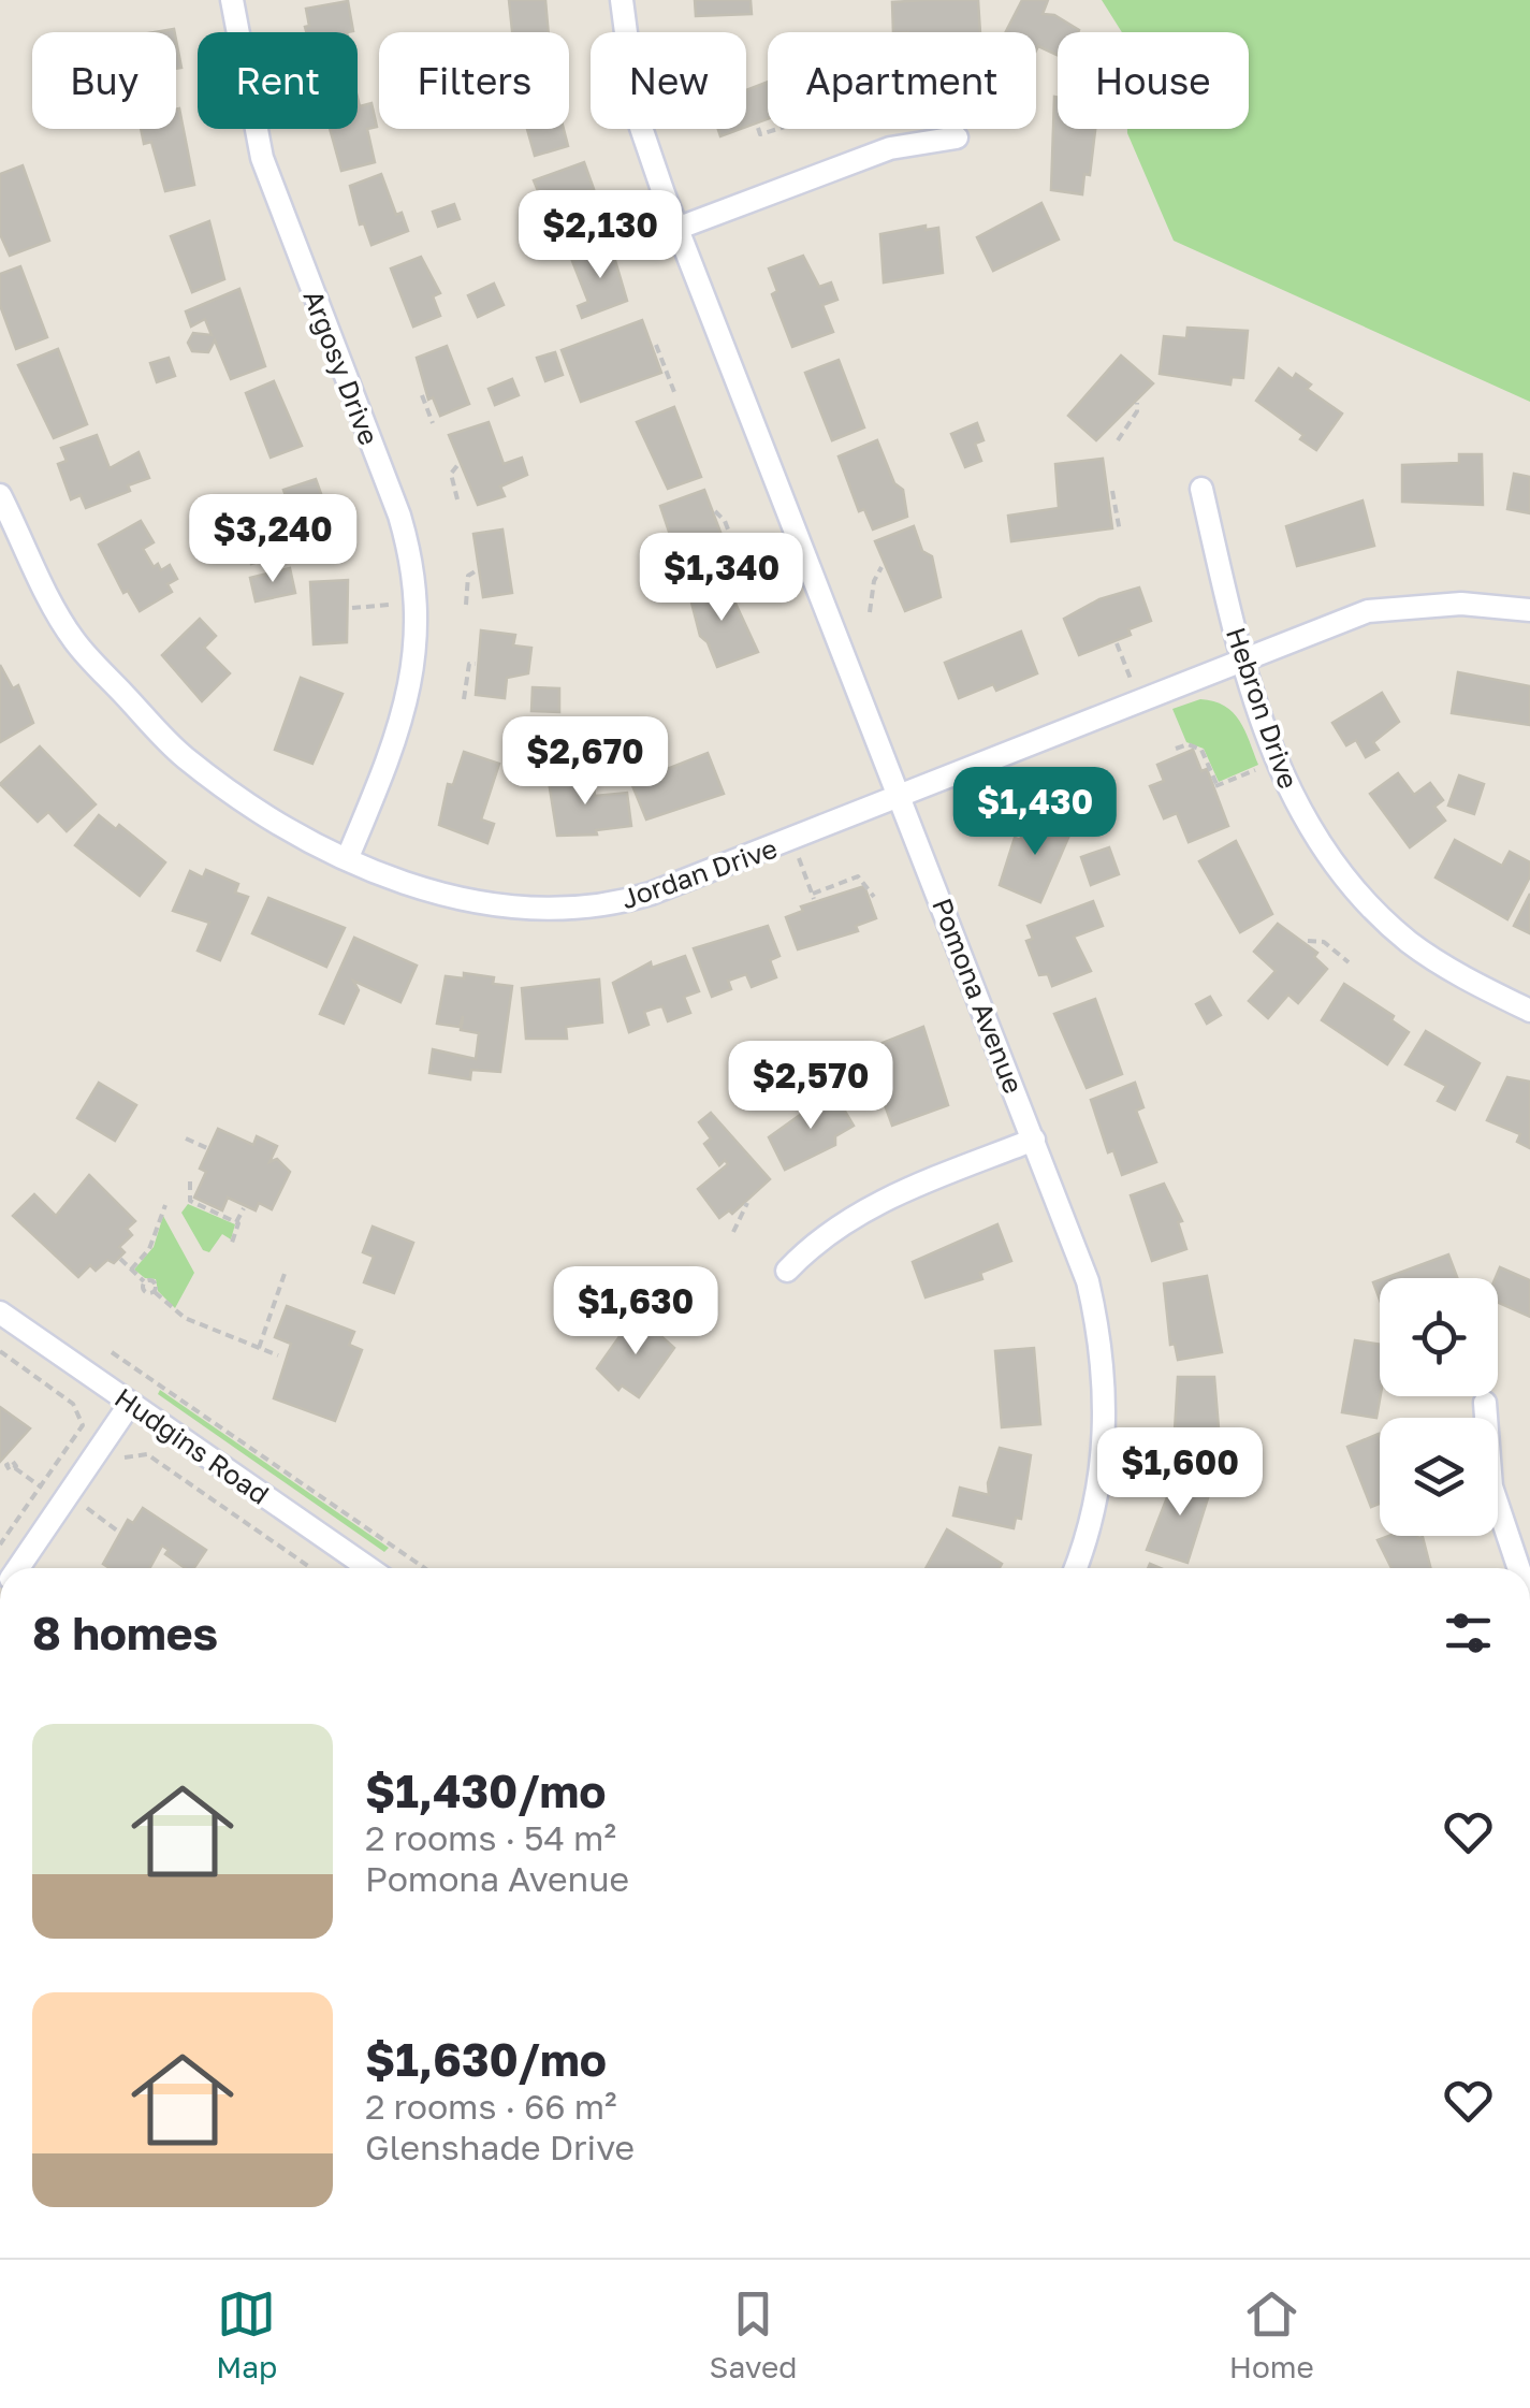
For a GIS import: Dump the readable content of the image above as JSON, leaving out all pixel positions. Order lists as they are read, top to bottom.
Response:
{
  "streets": {
    "street": [
      "Argosy Drive",
      "Hebron Drive",
      "Jordan Drive",
      "Pomona Avenue",
      "Hudgins Road"
    ]
  },
  "crossings": [
    ["Argosy Drive", "Jordan Drive"],
    ["Hebron Drive", "Jordan Drive"],
    ["Jordan Drive", "Pomona Avenue"]
  ],
  "page": {
    "chip": [
      "Buy",
      "Rent",
      "Filters",
      "New",
      "Apartment",
      "House"
    ],
    "price": [
      "$2,130",
      "$3,240",
      "$1,340",
      "$2,670",
      "$1,430",
      "$2,570",
      "$1,630",
      "$1,600"
    ],
    "heading": "8 homes",
    "list": [
      {
        "name": "$1,430/mo",
        "note": "2 rooms · 54 m² · Pomona Avenue"
      },
      {
        "name": "$1,630/mo",
        "note": "2 rooms · 66 m² · Glenshade Drive"
      }
    ],
    "tabs": ["Map", "Saved", "Home"]
  }
}
